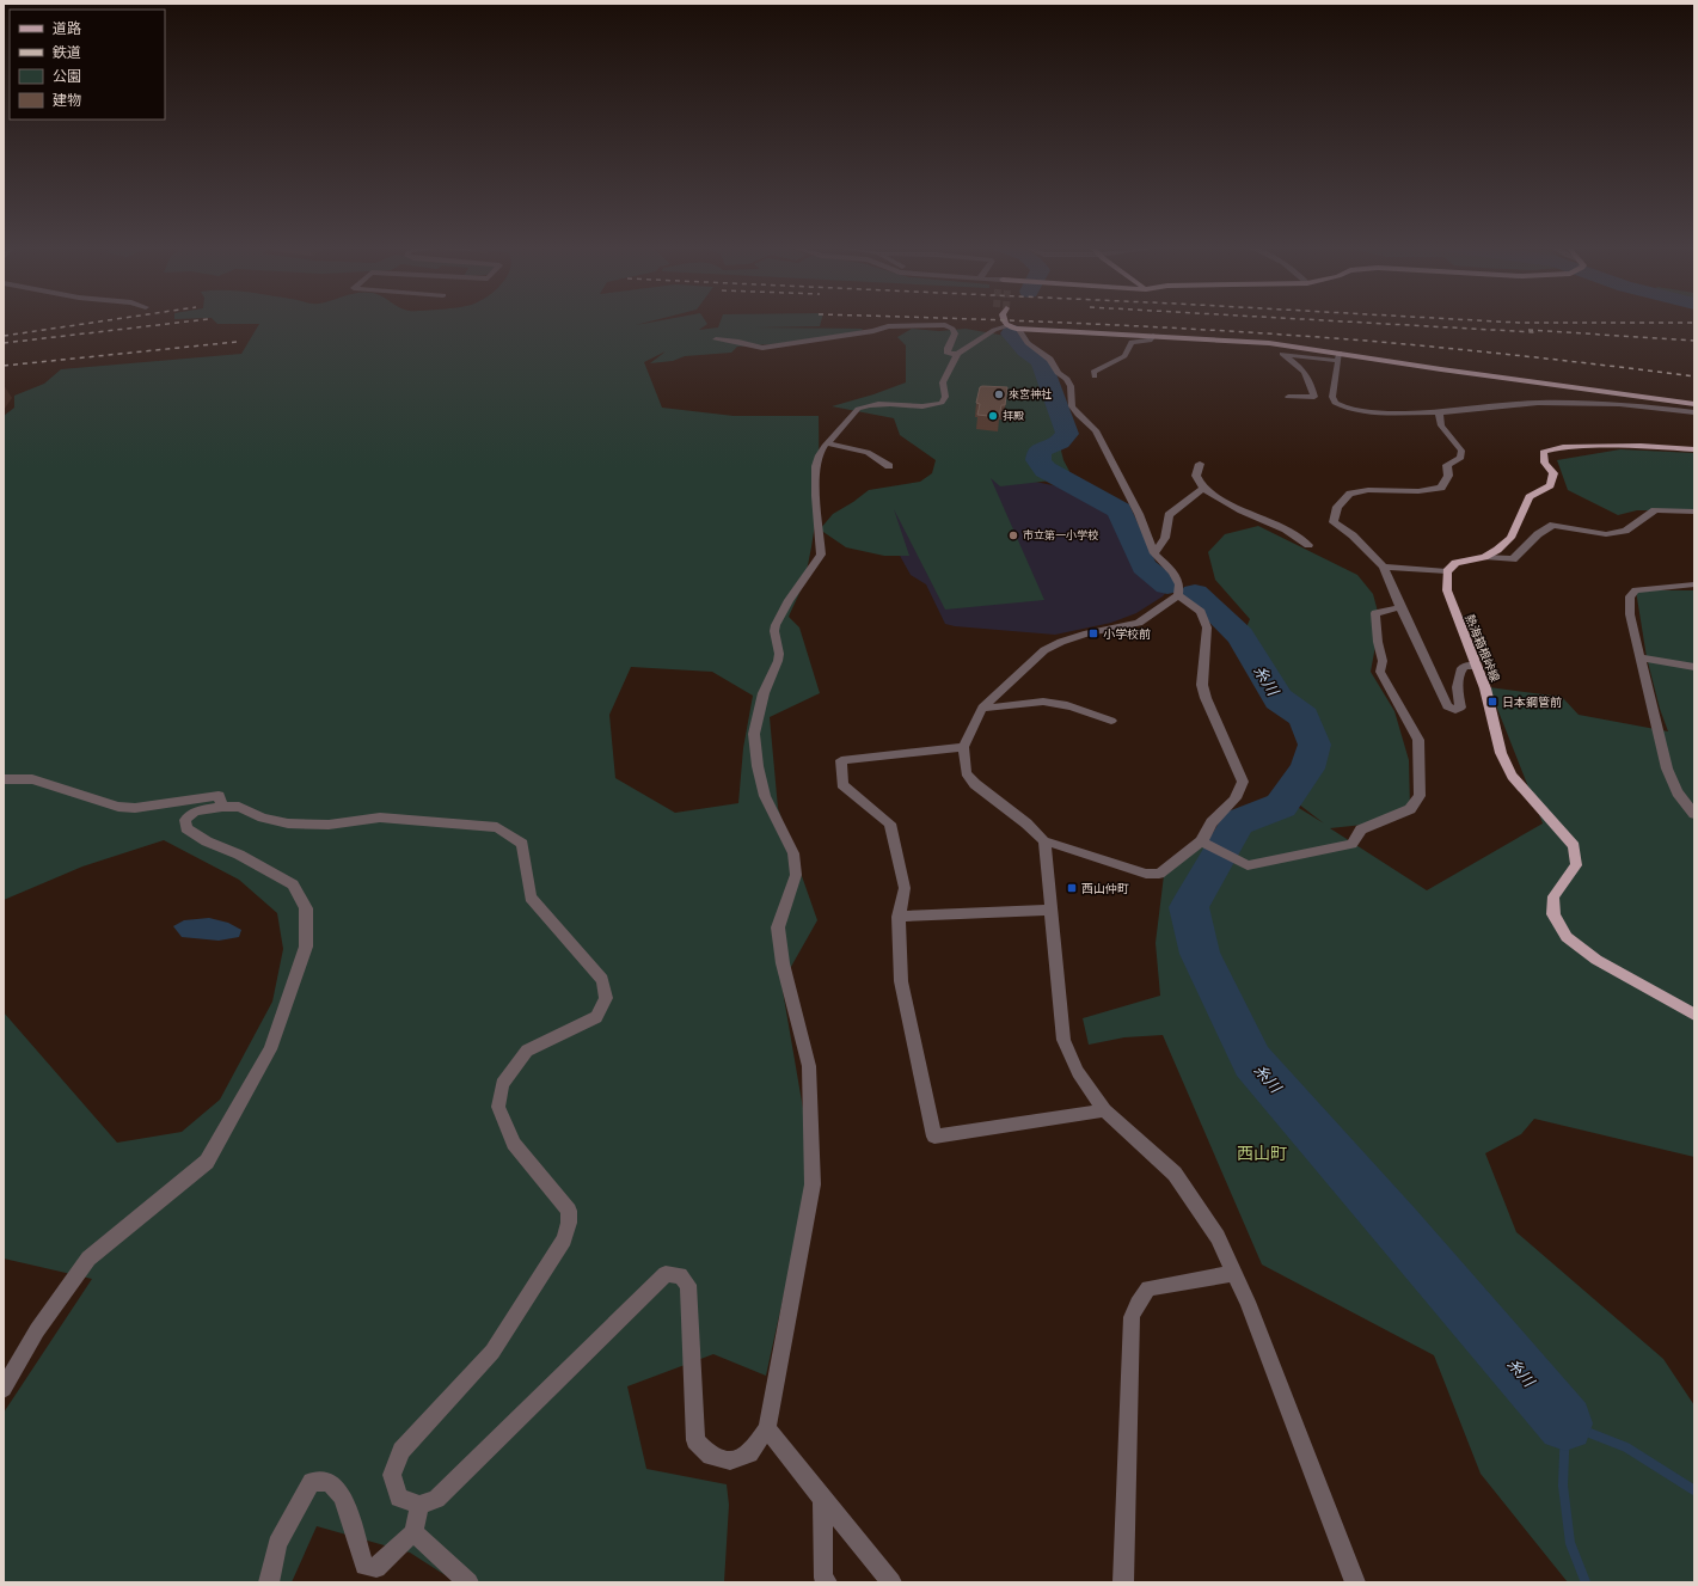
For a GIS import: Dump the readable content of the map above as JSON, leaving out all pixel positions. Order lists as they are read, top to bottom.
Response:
{
  "streets": {
    "main road": ["熱海箱根峠線"]
  },
  "districts": ["西山町"],
  "water": ["糸川"],
  "places": {
    "other": ["來宮神社", "拝殿", "市立第一小学校"],
    "transit": ["小学校前", "日本鋼管前", "西山仲町"]
  },
  "legend": [
    "道路",
    "鉄道",
    "公園",
    "建物"
  ]
}
